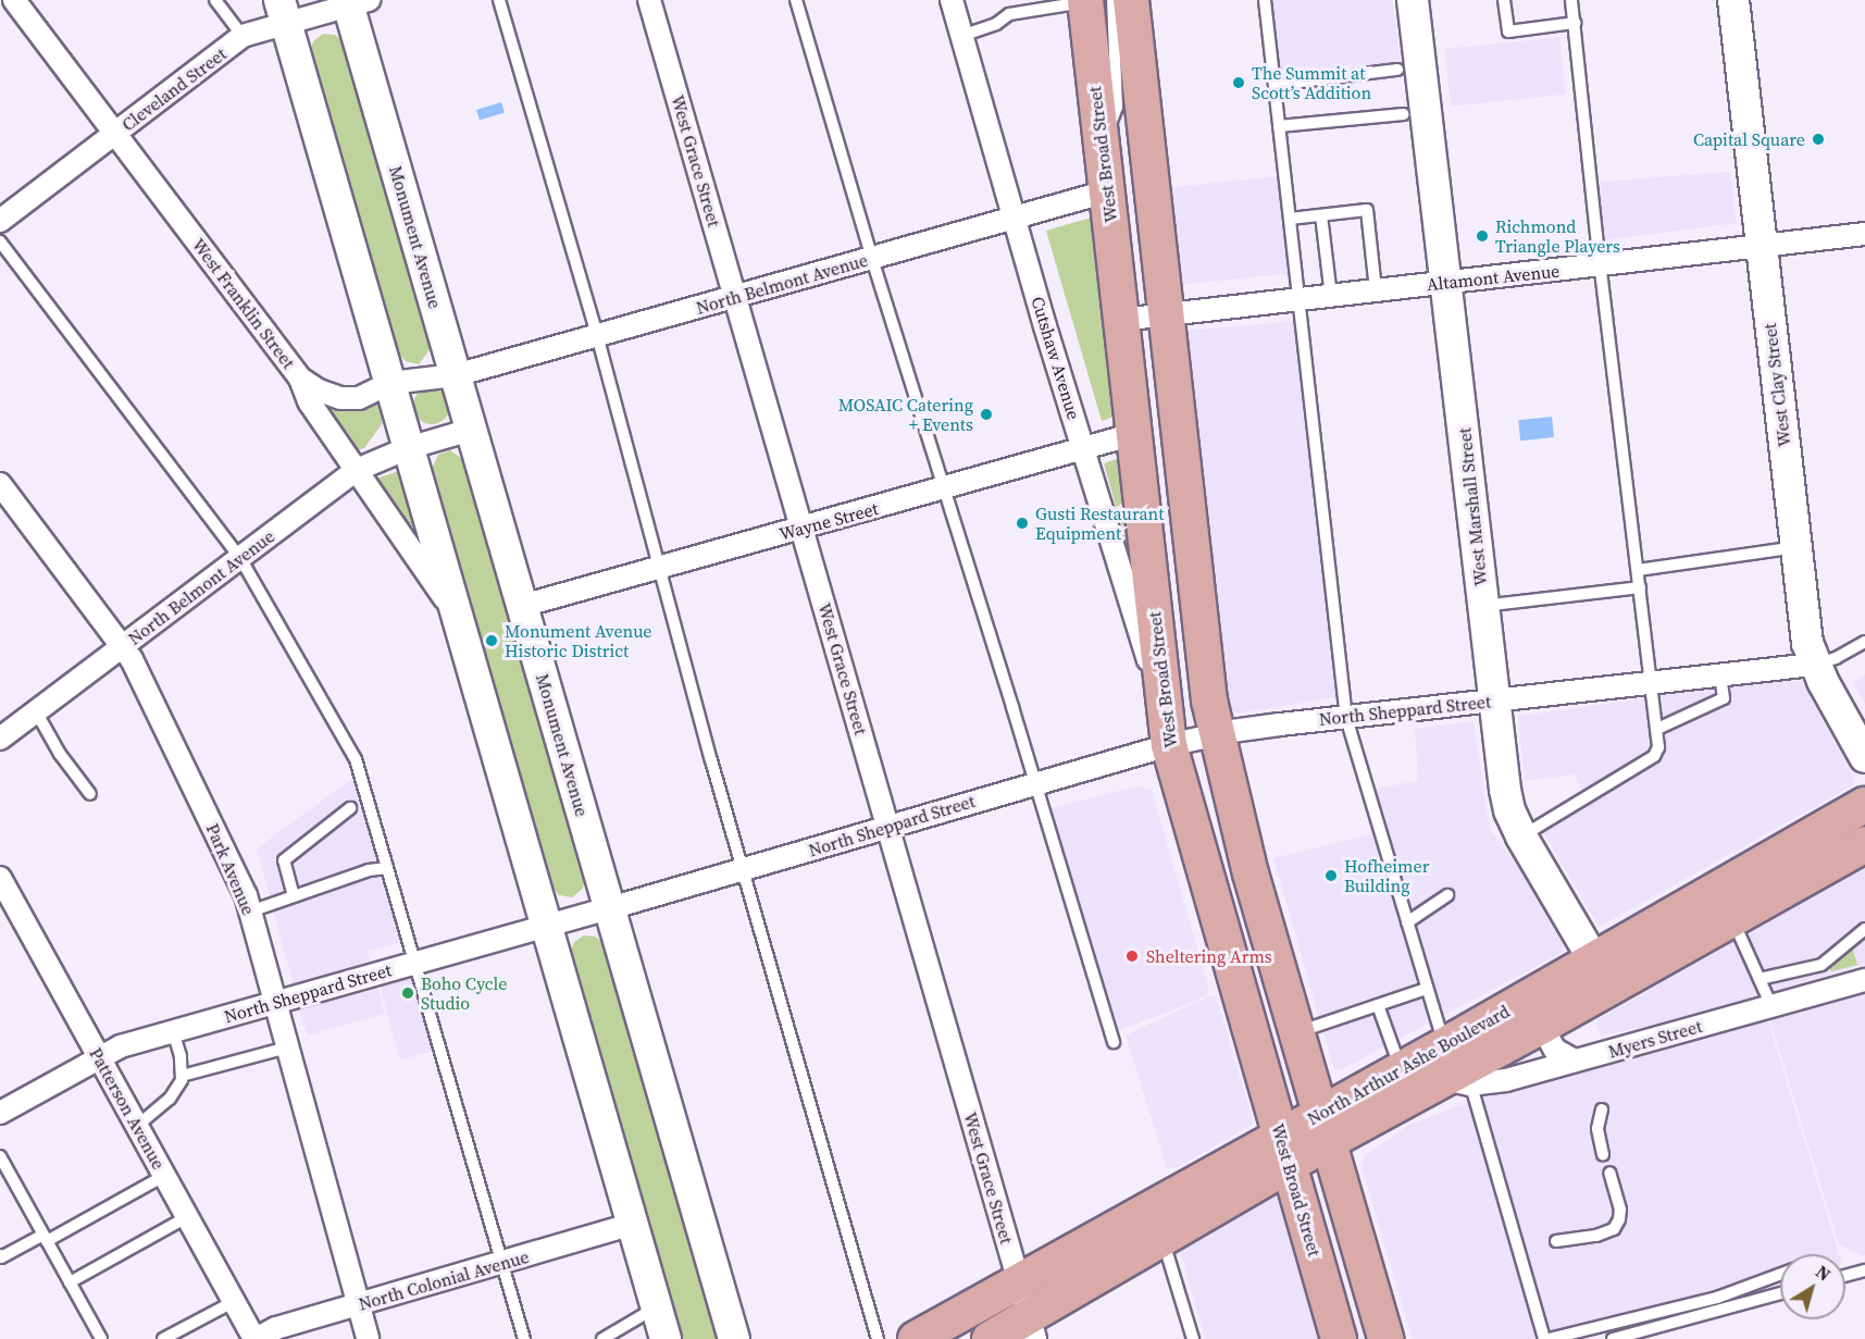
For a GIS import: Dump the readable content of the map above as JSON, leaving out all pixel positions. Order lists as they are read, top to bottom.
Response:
{
  "streets": {
    "main road": ["West Broad Street", "North Arthur Ashe Boulevard"],
    "street": [
      "Cleveland Street",
      "West Grace Street",
      "Monument Avenue",
      "Altamont Avenue",
      "North Belmont Avenue",
      "West Franklin Street",
      "Cutshaw Avenue",
      "West Clay Street",
      "West Marshall Street",
      "Wayne Street",
      "North Sheppard Street",
      "Park Avenue",
      "Myers Street",
      "Patterson Avenue",
      "North Colonial Avenue"
    ]
  },
  "crossings": [
    ["Cleveland Street", "Monument Avenue"],
    ["Cleveland Street", "West Franklin Street"],
    ["West Broad Street", "Altamont Avenue"],
    ["West Broad Street", "North Belmont Avenue"],
    ["West Broad Street", "Cutshaw Avenue"],
    ["West Broad Street", "Wayne Street"],
    ["West Broad Street", "North Sheppard Street"],
    ["West Broad Street", "North Arthur Ashe Boulevard"],
    ["West Grace Street", "North Belmont Avenue"],
    ["West Grace Street", "Wayne Street"],
    ["West Grace Street", "North Sheppard Street"],
    ["West Grace Street", "North Arthur Ashe Boulevard"],
    ["Monument Avenue", "North Belmont Avenue"],
    ["Monument Avenue", "Wayne Street"],
    ["Monument Avenue", "North Sheppard Street"],
    ["Altamont Avenue", "West Clay Street"],
    ["Altamont Avenue", "West Marshall Street"],
    ["North Belmont Avenue", "West Franklin Street"],
    ["North Belmont Avenue", "Cutshaw Avenue"],
    ["North Belmont Avenue", "Park Avenue"],
    ["Cutshaw Avenue", "Wayne Street"],
    ["Cutshaw Avenue", "North Sheppard Street"],
    ["West Clay Street", "North Sheppard Street"],
    ["West Marshall Street", "North Sheppard Street"],
    ["West Marshall Street", "North Arthur Ashe Boulevard"],
    ["North Sheppard Street", "Park Avenue"],
    ["North Sheppard Street", "Patterson Avenue"],
    ["Park Avenue", "North Colonial Avenue"],
    ["Myers Street", "North Arthur Ashe Boulevard"],
    ["Patterson Avenue", "North Colonial Avenue"]
  ],
  "places": [
    "The Summit at Scott’s Addition",
    "Capital Square",
    "Richmond Triangle Players",
    "MOSAIC Catering + Events",
    "Gusti Restaurant Equipment",
    "Monument Avenue Historic District",
    "Hofheimer Building",
    "Sheltering Arms",
    "Boho Cycle Studio"
  ],
  "north": "top right"
}
